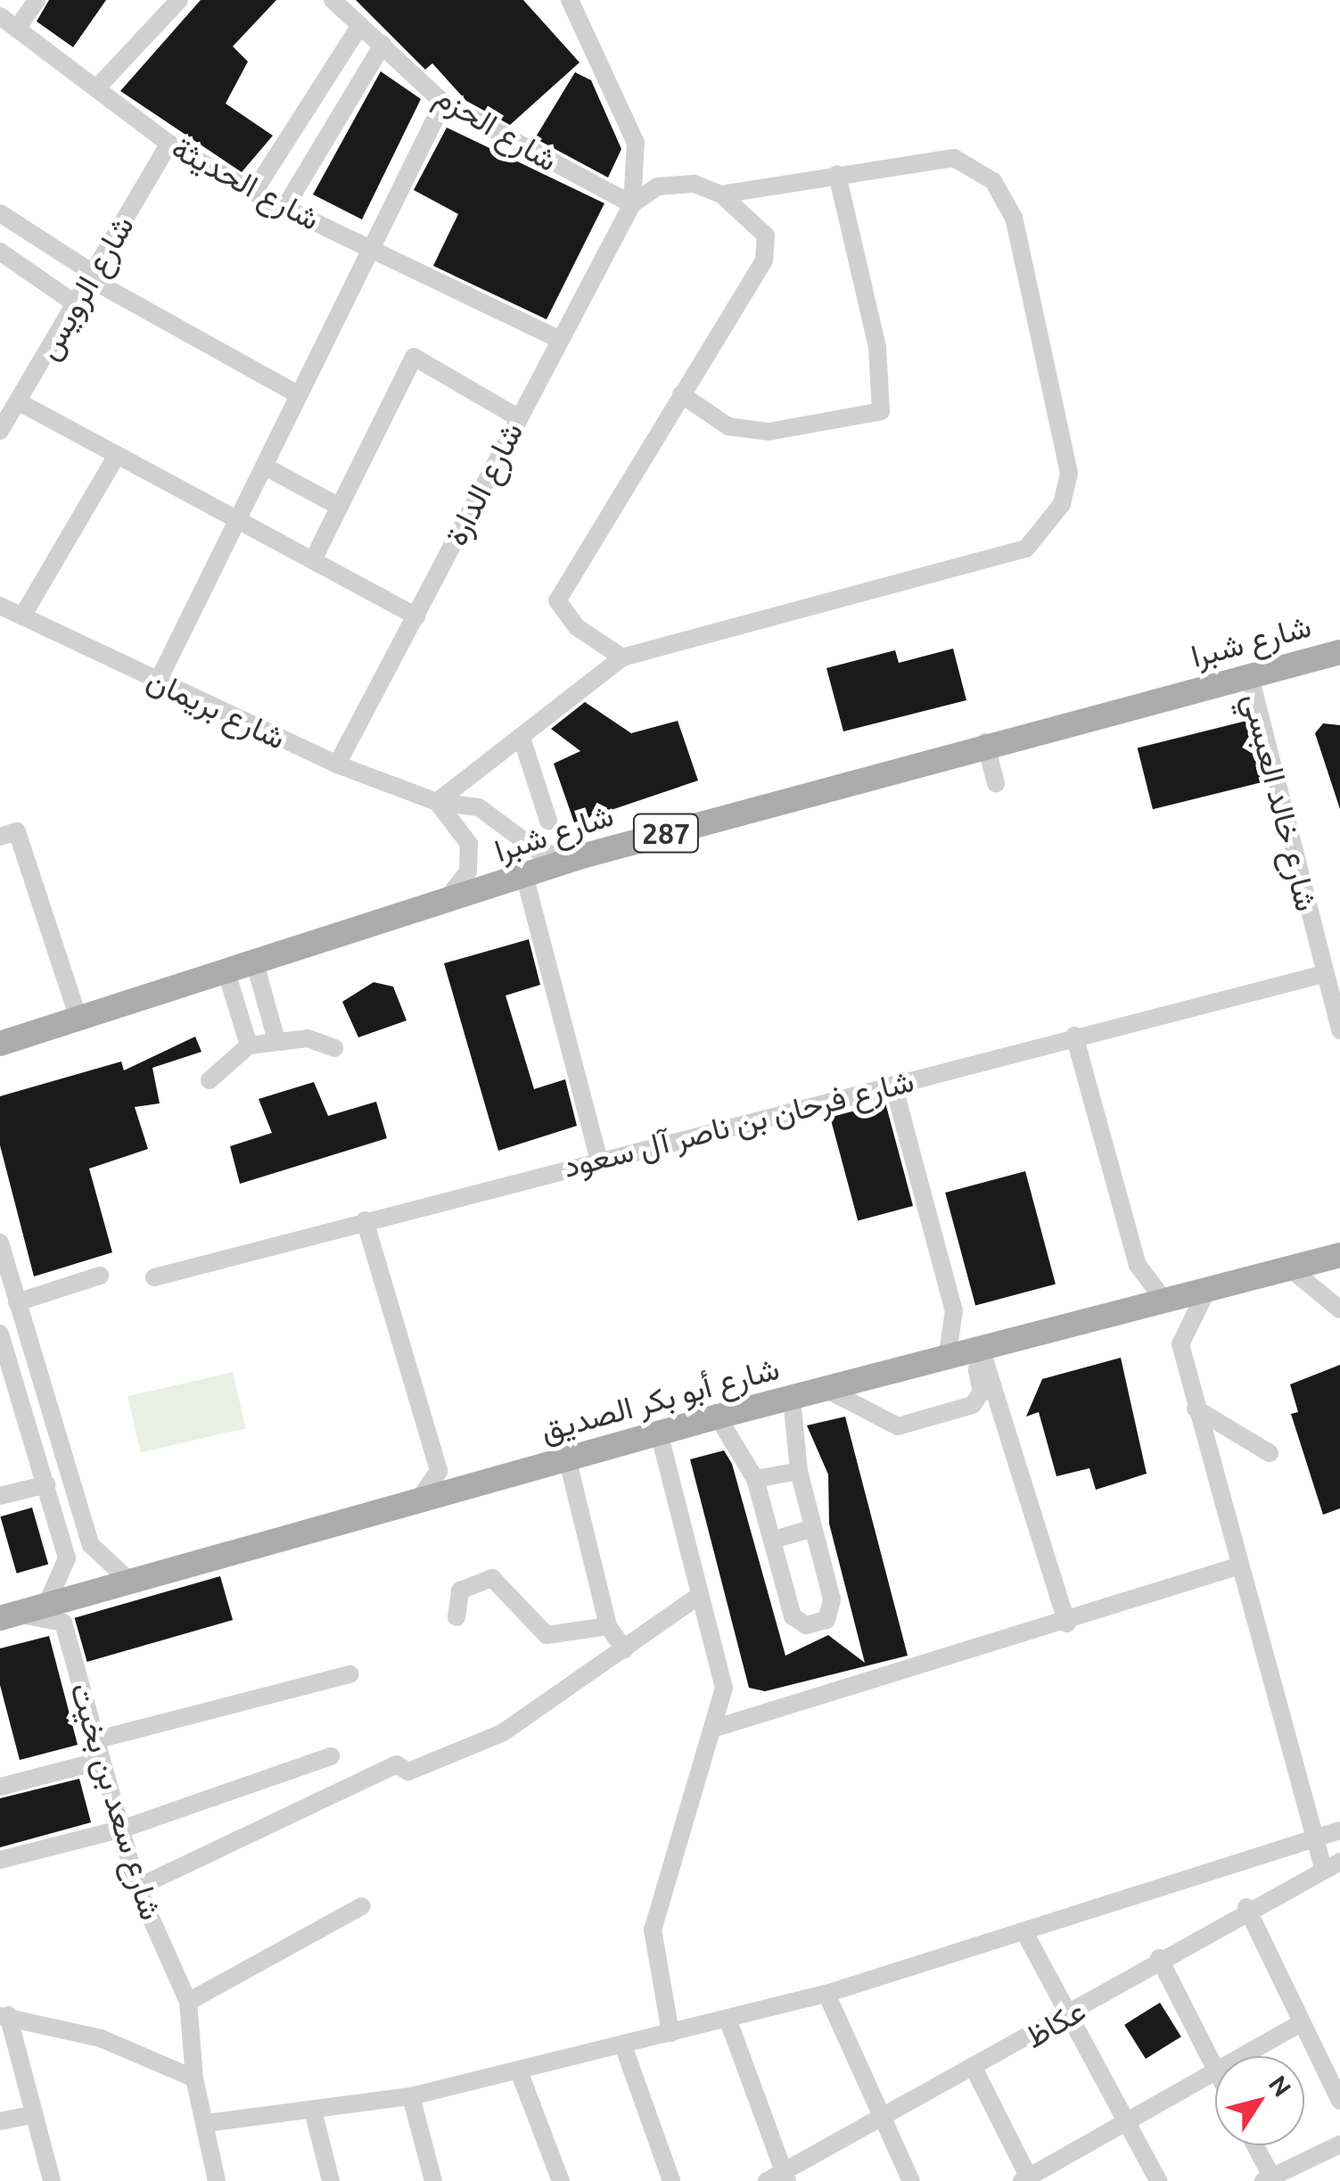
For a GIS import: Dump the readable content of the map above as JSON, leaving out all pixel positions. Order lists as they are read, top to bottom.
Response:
{
  "streets": {
    "main road": ["شارع شبرا", "287", "شارع أبو بكر الصديق"],
    "street": [
      "شارع الحزم",
      "شارع الحديثة",
      "شارع الرويس",
      "شارع الدارة",
      "شارع بريمان",
      "شارع خالد العبسي",
      "شارع فرحان بن ناصر آل سعود",
      "شارع سعد بن بخيت",
      "عكاظ"
    ]
  },
  "crossings": [
    ["شارع الحزم", "شارع الدارة"],
    ["شارع الحديثة", "شارع الرويس"],
    ["شارع الحديثة", "شارع الدارة"],
    ["شارع الدارة", "شارع بريمان"],
    ["شارع شبرا", "شارع بريمان"],
    ["شارع شبرا", "شارع خالد العبسي"],
    ["شارع خالد العبسي", "شارع فرحان بن ناصر آل سعود"],
    ["شارع أبو بكر الصديق", "شارع سعد بن بخيت"]
  ],
  "north": "top right"
}
